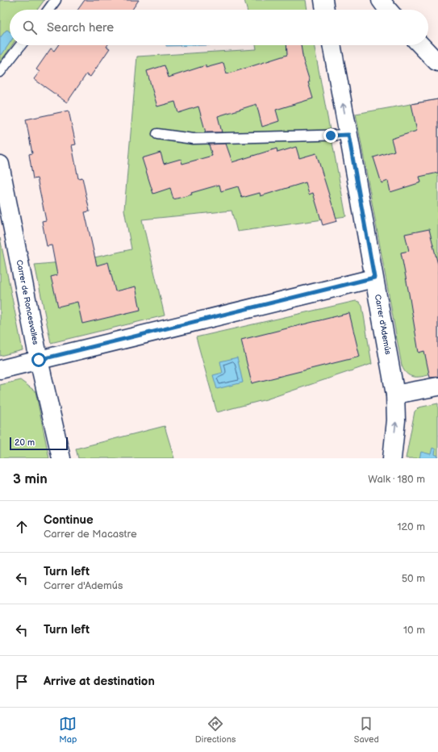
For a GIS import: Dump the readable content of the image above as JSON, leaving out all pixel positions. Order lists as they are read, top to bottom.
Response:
{
  "streets": {
    "street": ["Carrer de Roncesvalles", "Carrer d'Ademús"]
  },
  "one_way": ["Carrer d'Ademús"],
  "scale_bar": "20 m",
  "page": {
    "search": "Search here",
    "scale": "20 m",
    "heading": ["3 min", "Walk · 180 m"],
    "list": [
      ["Continue", "Carrer de Macastre", "120 m"],
      ["Turn left", "Carrer d'Ademús", "50 m"],
      ["Turn left", "10 m"],
      "Arrive at destination"
    ],
    "nav": ["Map", "Directions", "Saved"]
  }
}
